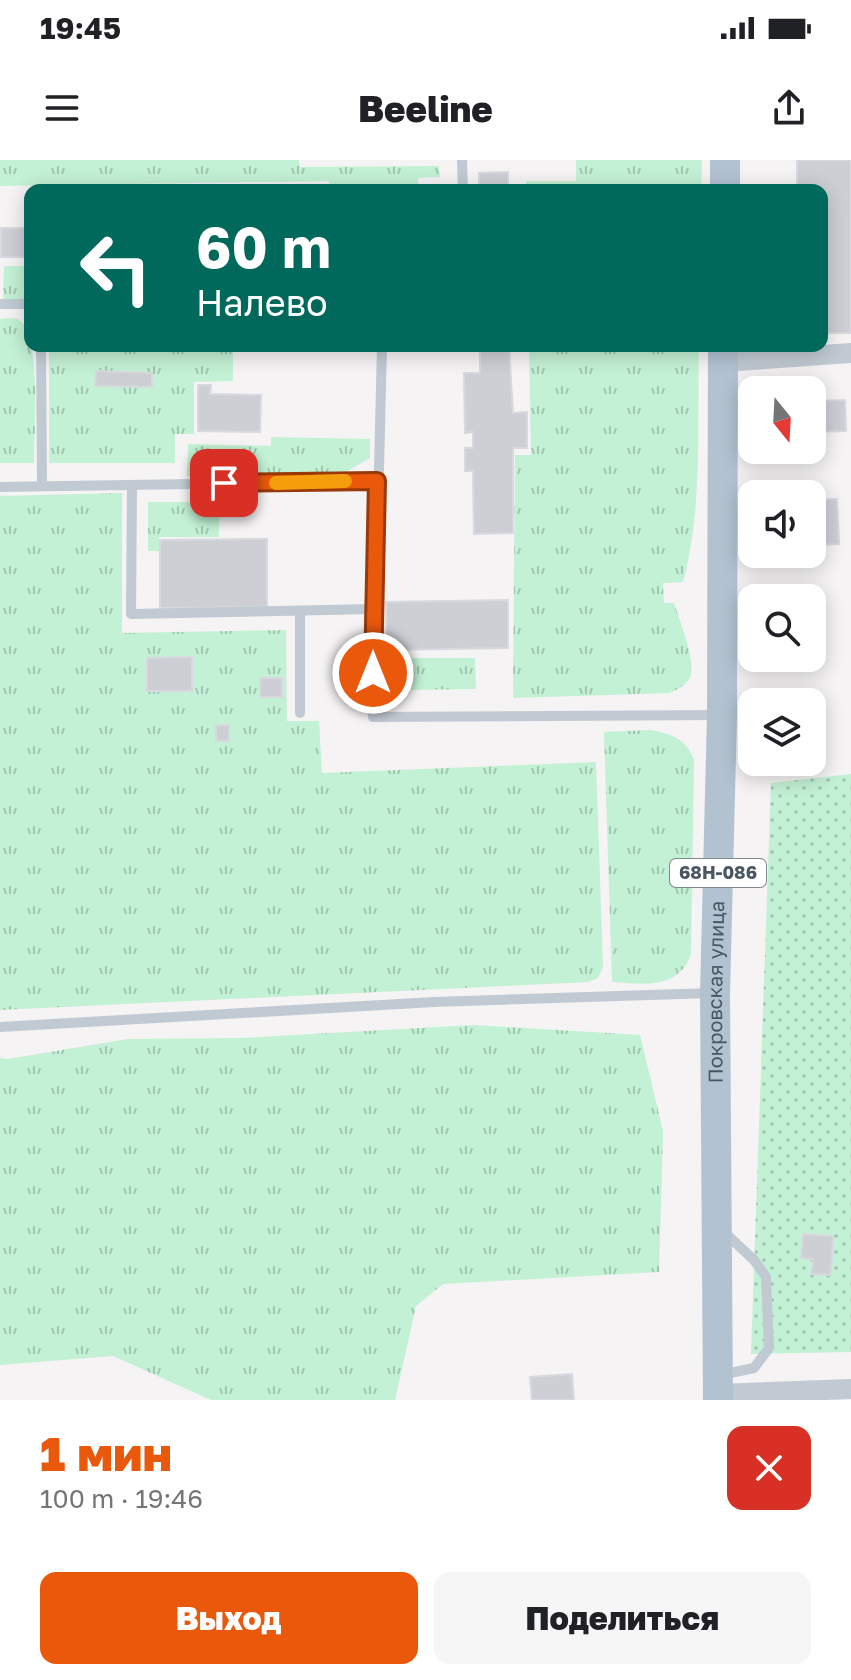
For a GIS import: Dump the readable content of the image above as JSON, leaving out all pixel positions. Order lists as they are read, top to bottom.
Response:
{
  "streets": {
    "main road": ["68Н-086", "Покровская улица"]
  },
  "north": "bottom",
  "page": {
    "status": "19:45",
    "header": "Beeline",
    "turn": ["60 m", "Налево"],
    "heading": ["1 мин", "100 m · 19:46"],
    "buttons": ["Выход", "Поделиться"]
  }
}
